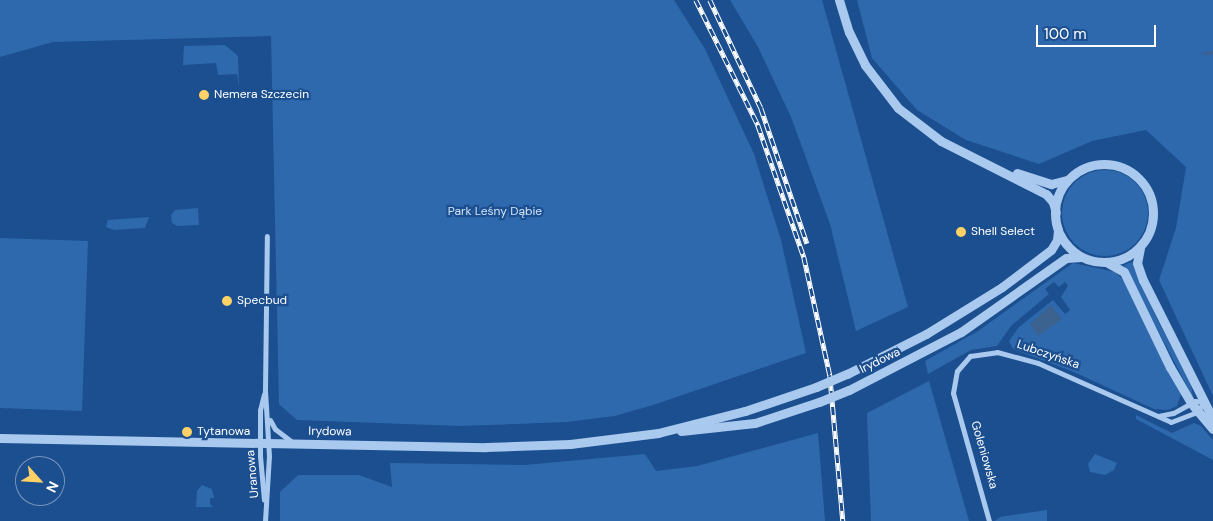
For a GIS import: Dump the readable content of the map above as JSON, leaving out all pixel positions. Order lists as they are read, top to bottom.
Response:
{
  "streets": {
    "street": [
      "Lubczyńska",
      "Irydowa",
      "Goleniowska",
      "Uranowa"
    ]
  },
  "crossings": [
    ["Lubczyńska", "Goleniowska"],
    ["Irydowa", "Uranowa"]
  ],
  "parks": ["Park Leśny Dąbie"],
  "places": [
    "Nemera Szczecin",
    "Shell Select",
    "Specbud",
    "Tytanowa"
  ],
  "scale_bar": "100 m",
  "north": "bottom right"
}
